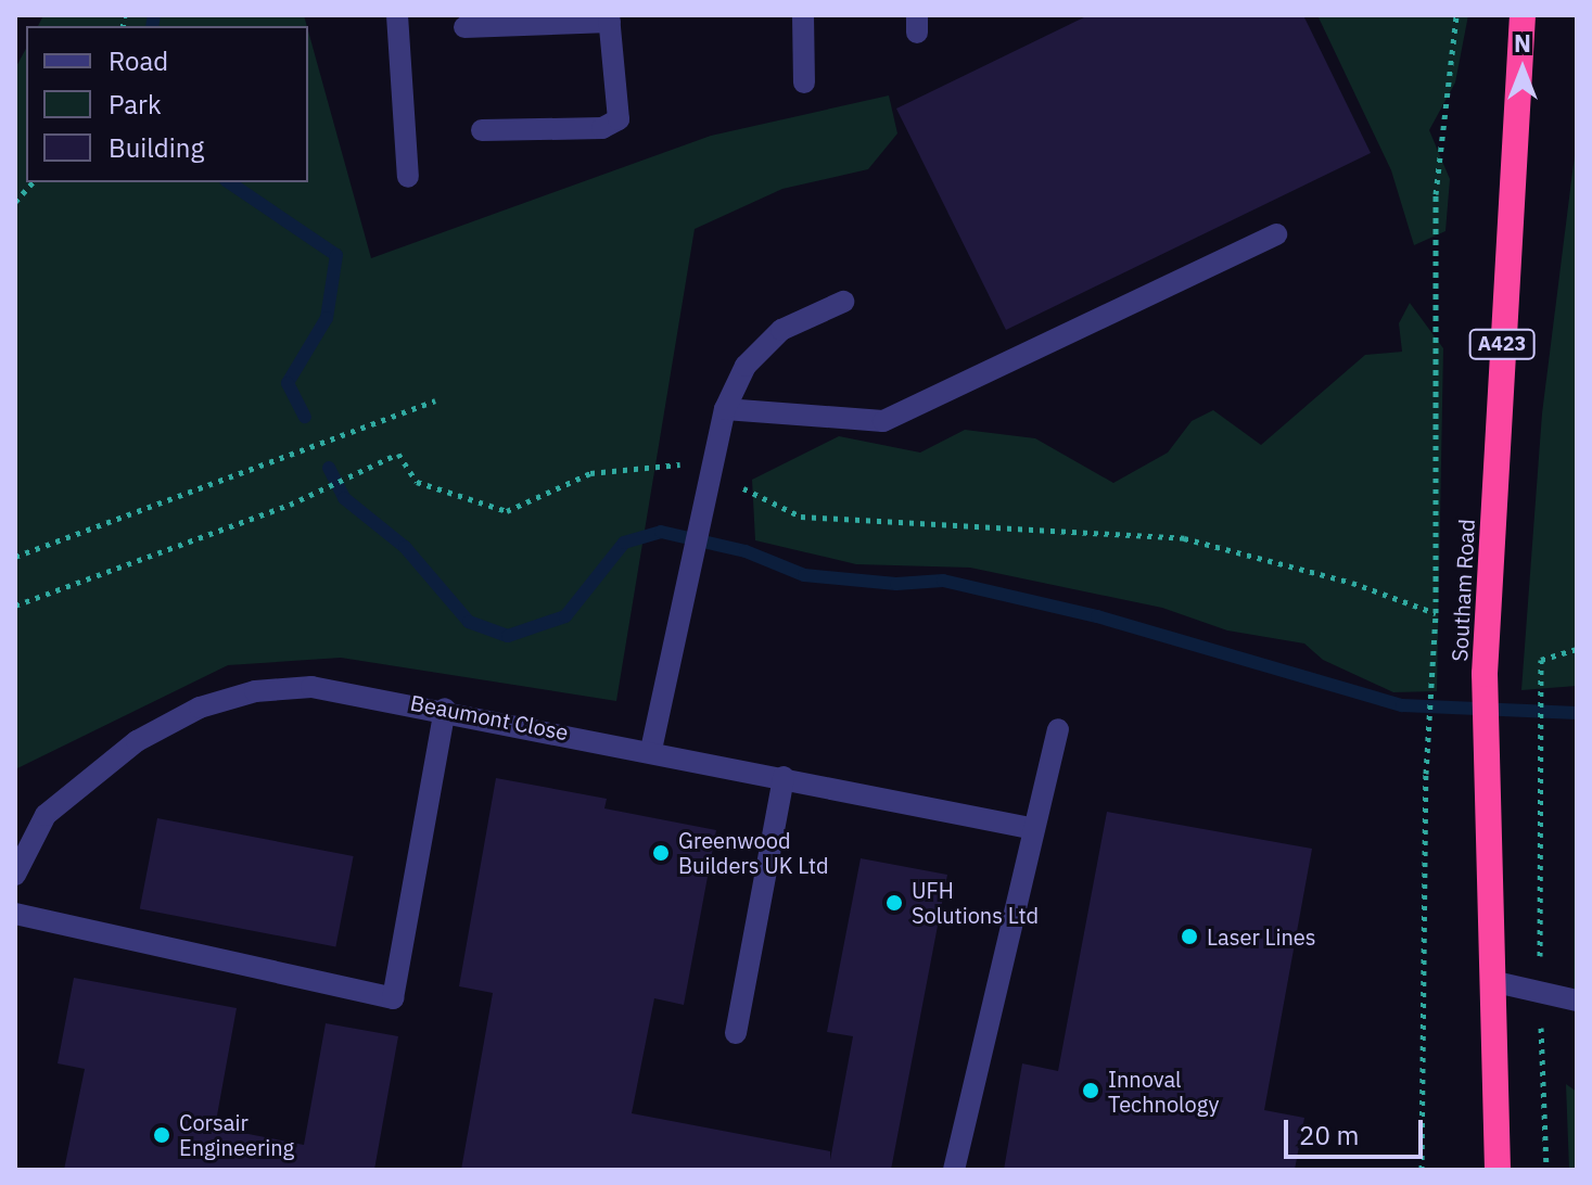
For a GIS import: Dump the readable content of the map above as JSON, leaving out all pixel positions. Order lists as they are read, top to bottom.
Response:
{
  "streets": {
    "highway": ["A423", "Southam Road"],
    "street": ["Beaumont Close"]
  },
  "places": [
    "Greenwood Builders UK Ltd",
    "UFH Solutions Ltd",
    "Laser Lines",
    "Innoval Technology",
    "Corsair Engineering"
  ],
  "legend": ["Road", "Park", "Building"],
  "scale_bar": "20 m",
  "north": "top"
}
